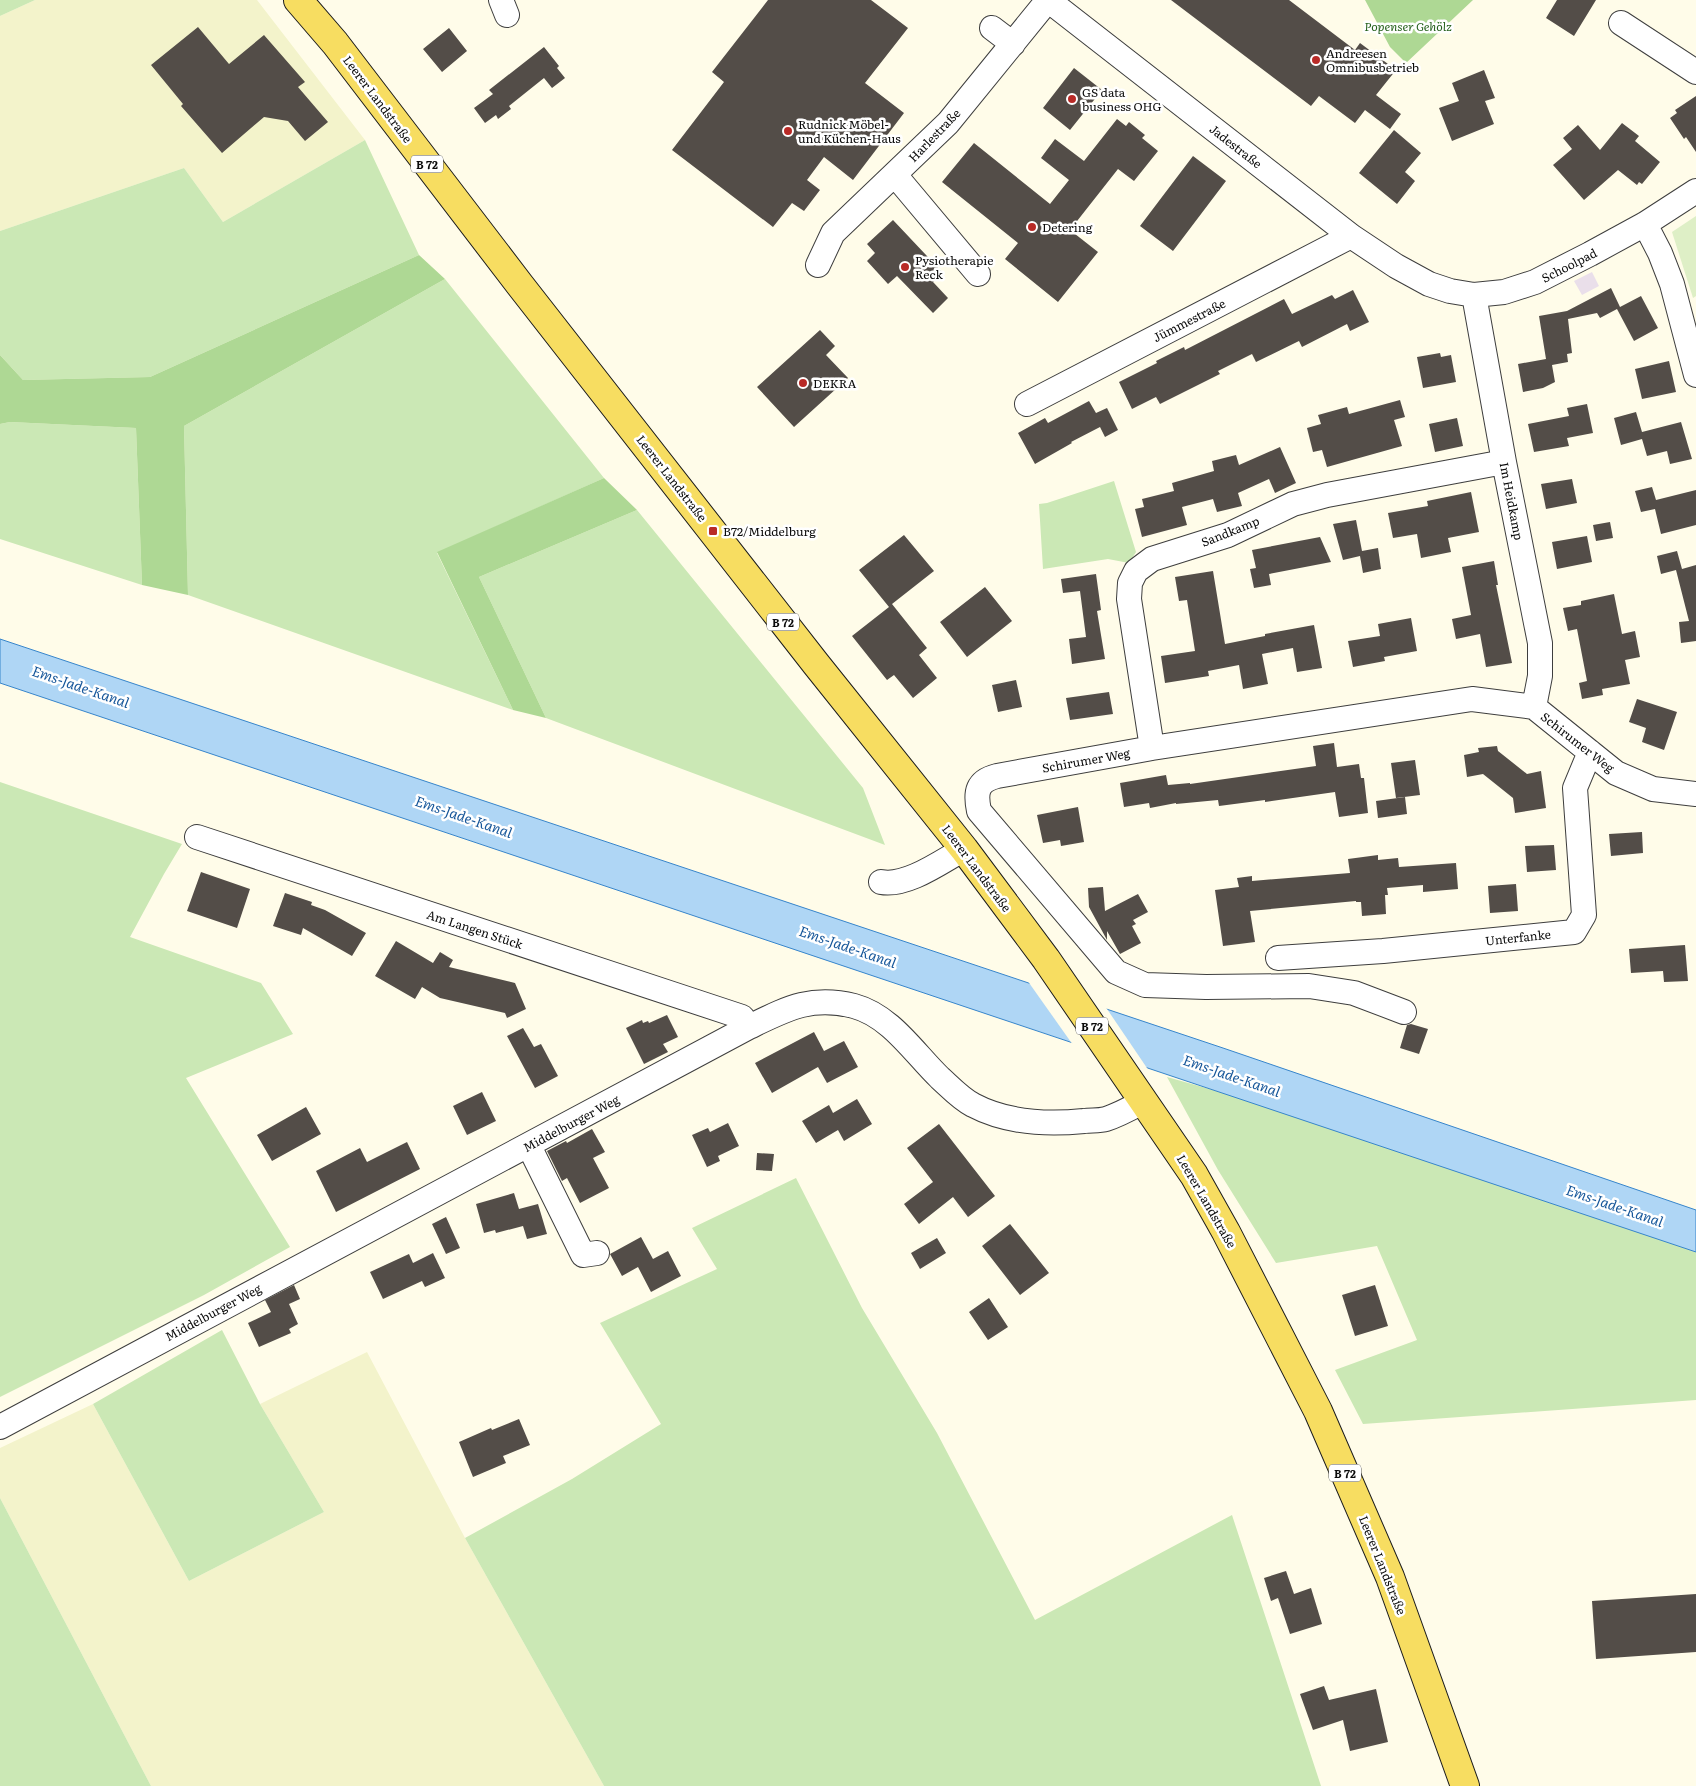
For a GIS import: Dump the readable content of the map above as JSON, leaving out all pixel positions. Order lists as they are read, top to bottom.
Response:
{
  "streets": {
    "main road": ["Leerer Landstraße", "B 72"],
    "street": [
      "Harlestraße",
      "Jadestraße",
      "Schoolpad",
      "Jümmestraße",
      "Im Heidkamp",
      "Sandkamp",
      "Schirumer Weg",
      "Am Langen Stück",
      "Unterfanke",
      "Middelburger Weg"
    ]
  },
  "crossings": [
    ["Leerer Landstraße", "Middelburger Weg"],
    ["Harlestraße", "Jadestraße"],
    ["Jadestraße", "Schoolpad"],
    ["Jadestraße", "Jümmestraße"],
    ["Schoolpad", "Im Heidkamp"],
    ["Im Heidkamp", "Sandkamp"],
    ["Im Heidkamp", "Schirumer Weg"],
    ["Sandkamp", "Schirumer Weg"],
    ["Schirumer Weg", "Unterfanke"],
    ["Am Langen Stück", "Middelburger Weg"]
  ],
  "water": ["Ems-Jade-Kanal"],
  "parks": ["Popenser Gehölz"],
  "places": {
    "other": [
      "Andreesen Omnibusbetrieb",
      "GS data business OHG",
      "Rudnick Möbel- und Küchen-Haus",
      "Detering",
      "Pysiotherapie Reck",
      "DEKRA"
    ],
    "transit": ["B72/Middelburg"]
  }
}
